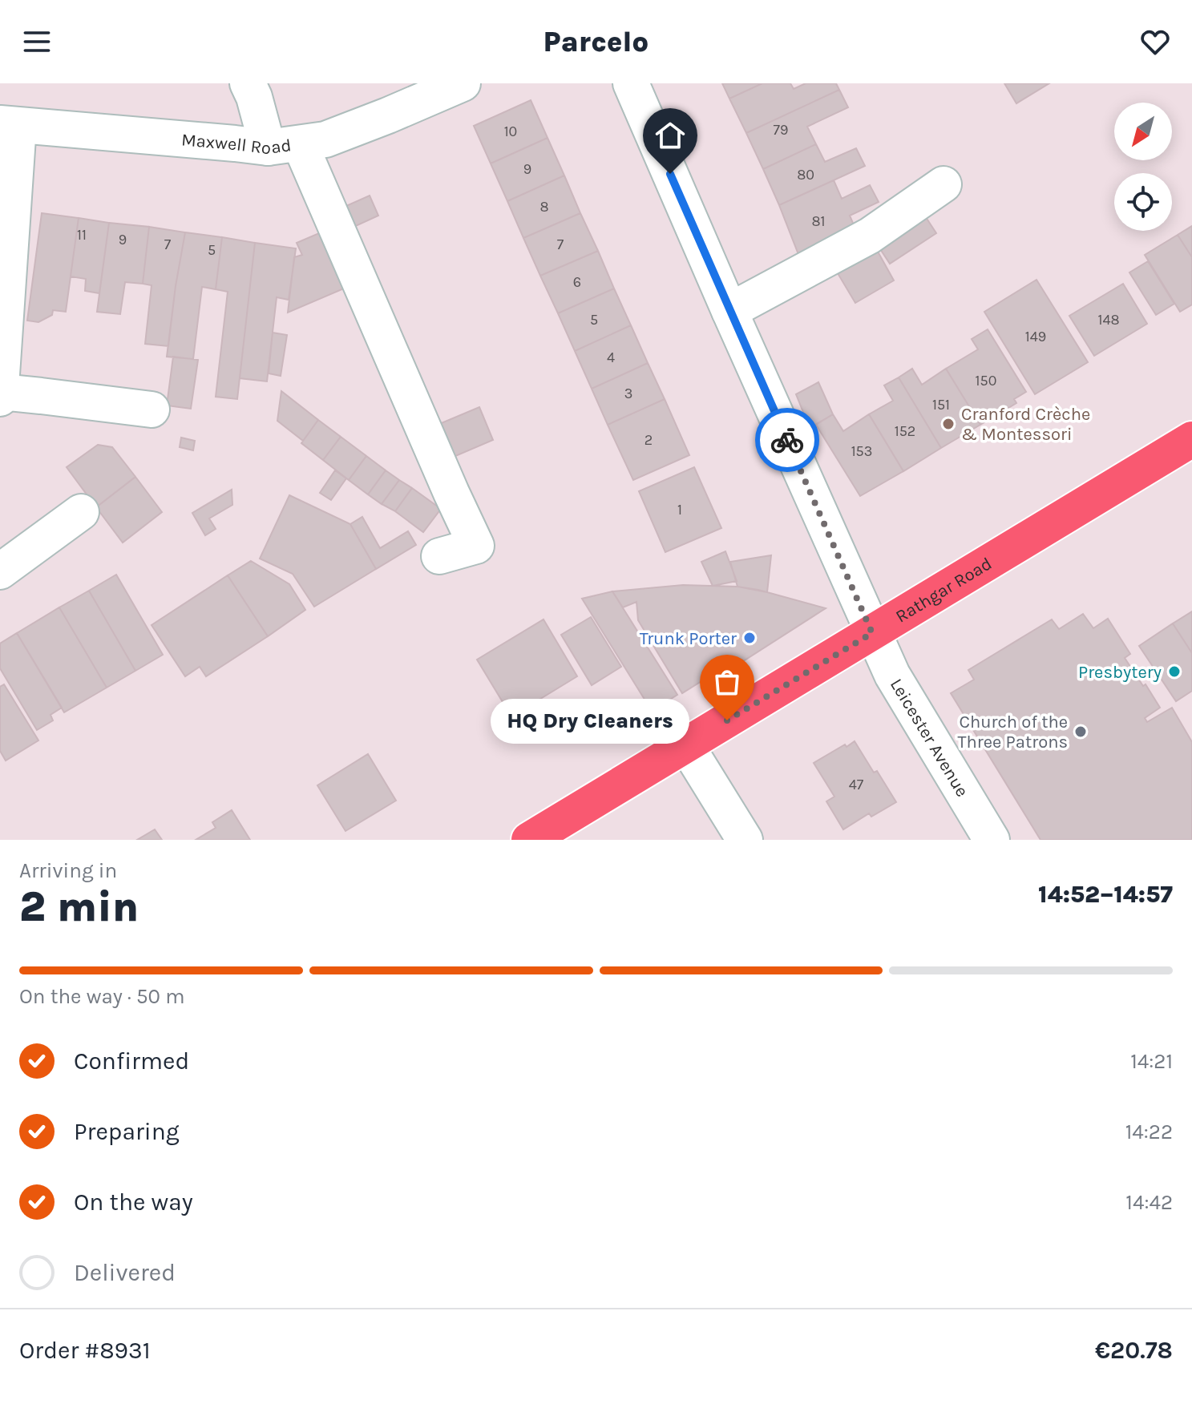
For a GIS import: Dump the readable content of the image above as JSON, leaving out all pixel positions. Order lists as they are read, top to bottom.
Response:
{
  "streets": {
    "main road": ["Rathgar Road"],
    "street": ["Maxwell Road", "Leicester Avenue"]
  },
  "crossings": [
    ["Rathgar Road", "Leicester Avenue"]
  ],
  "places": [
    "Cranford Crèche & Montessori",
    "Trunk Porter",
    "Presbytery",
    "HQ Dry Cleaners",
    "Church of the Three Patrons"
  ],
  "house_numbers": [
    "79",
    "10",
    "9",
    "80",
    "8",
    "81",
    "11",
    "9",
    "7",
    "7",
    "5",
    "6",
    "5",
    "148",
    "149",
    "4",
    "150",
    "3",
    "151",
    "152",
    "2",
    "153",
    "1",
    "47"
  ],
  "north": "bottom left",
  "page": {
    "header": "Parcelo",
    "bubble": "HQ Dry Cleaners",
    "heading": ["2 min", "Arriving in", "14:52–14:57"],
    "panel": ["Order #8931", "€20.78"],
    "bar": "On the way · 50 m",
    "list": [
      ["Confirmed", "14:21"],
      ["Preparing", "14:22"],
      ["On the way", "14:42"],
      "Delivered"
    ]
  }
}
